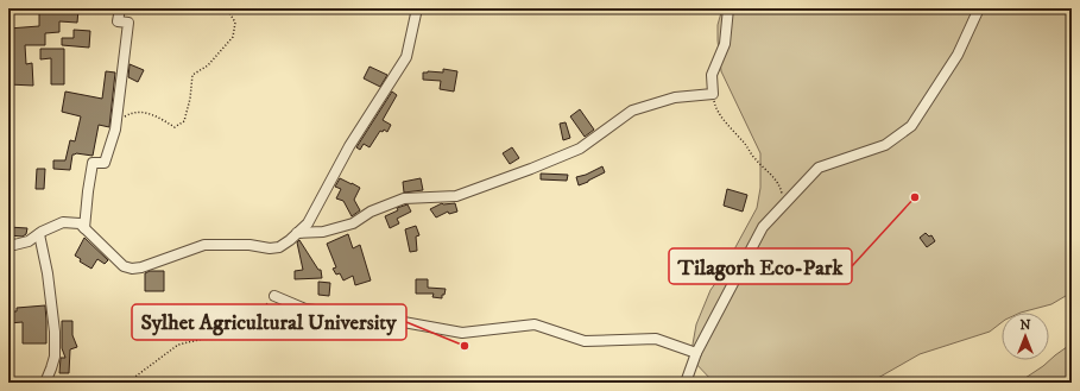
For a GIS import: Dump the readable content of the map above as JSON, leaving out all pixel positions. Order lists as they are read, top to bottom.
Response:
{
  "places": ["Tilagorh Eco-Park", "Sylhet Agricultural University"],
  "north": "top"
}
